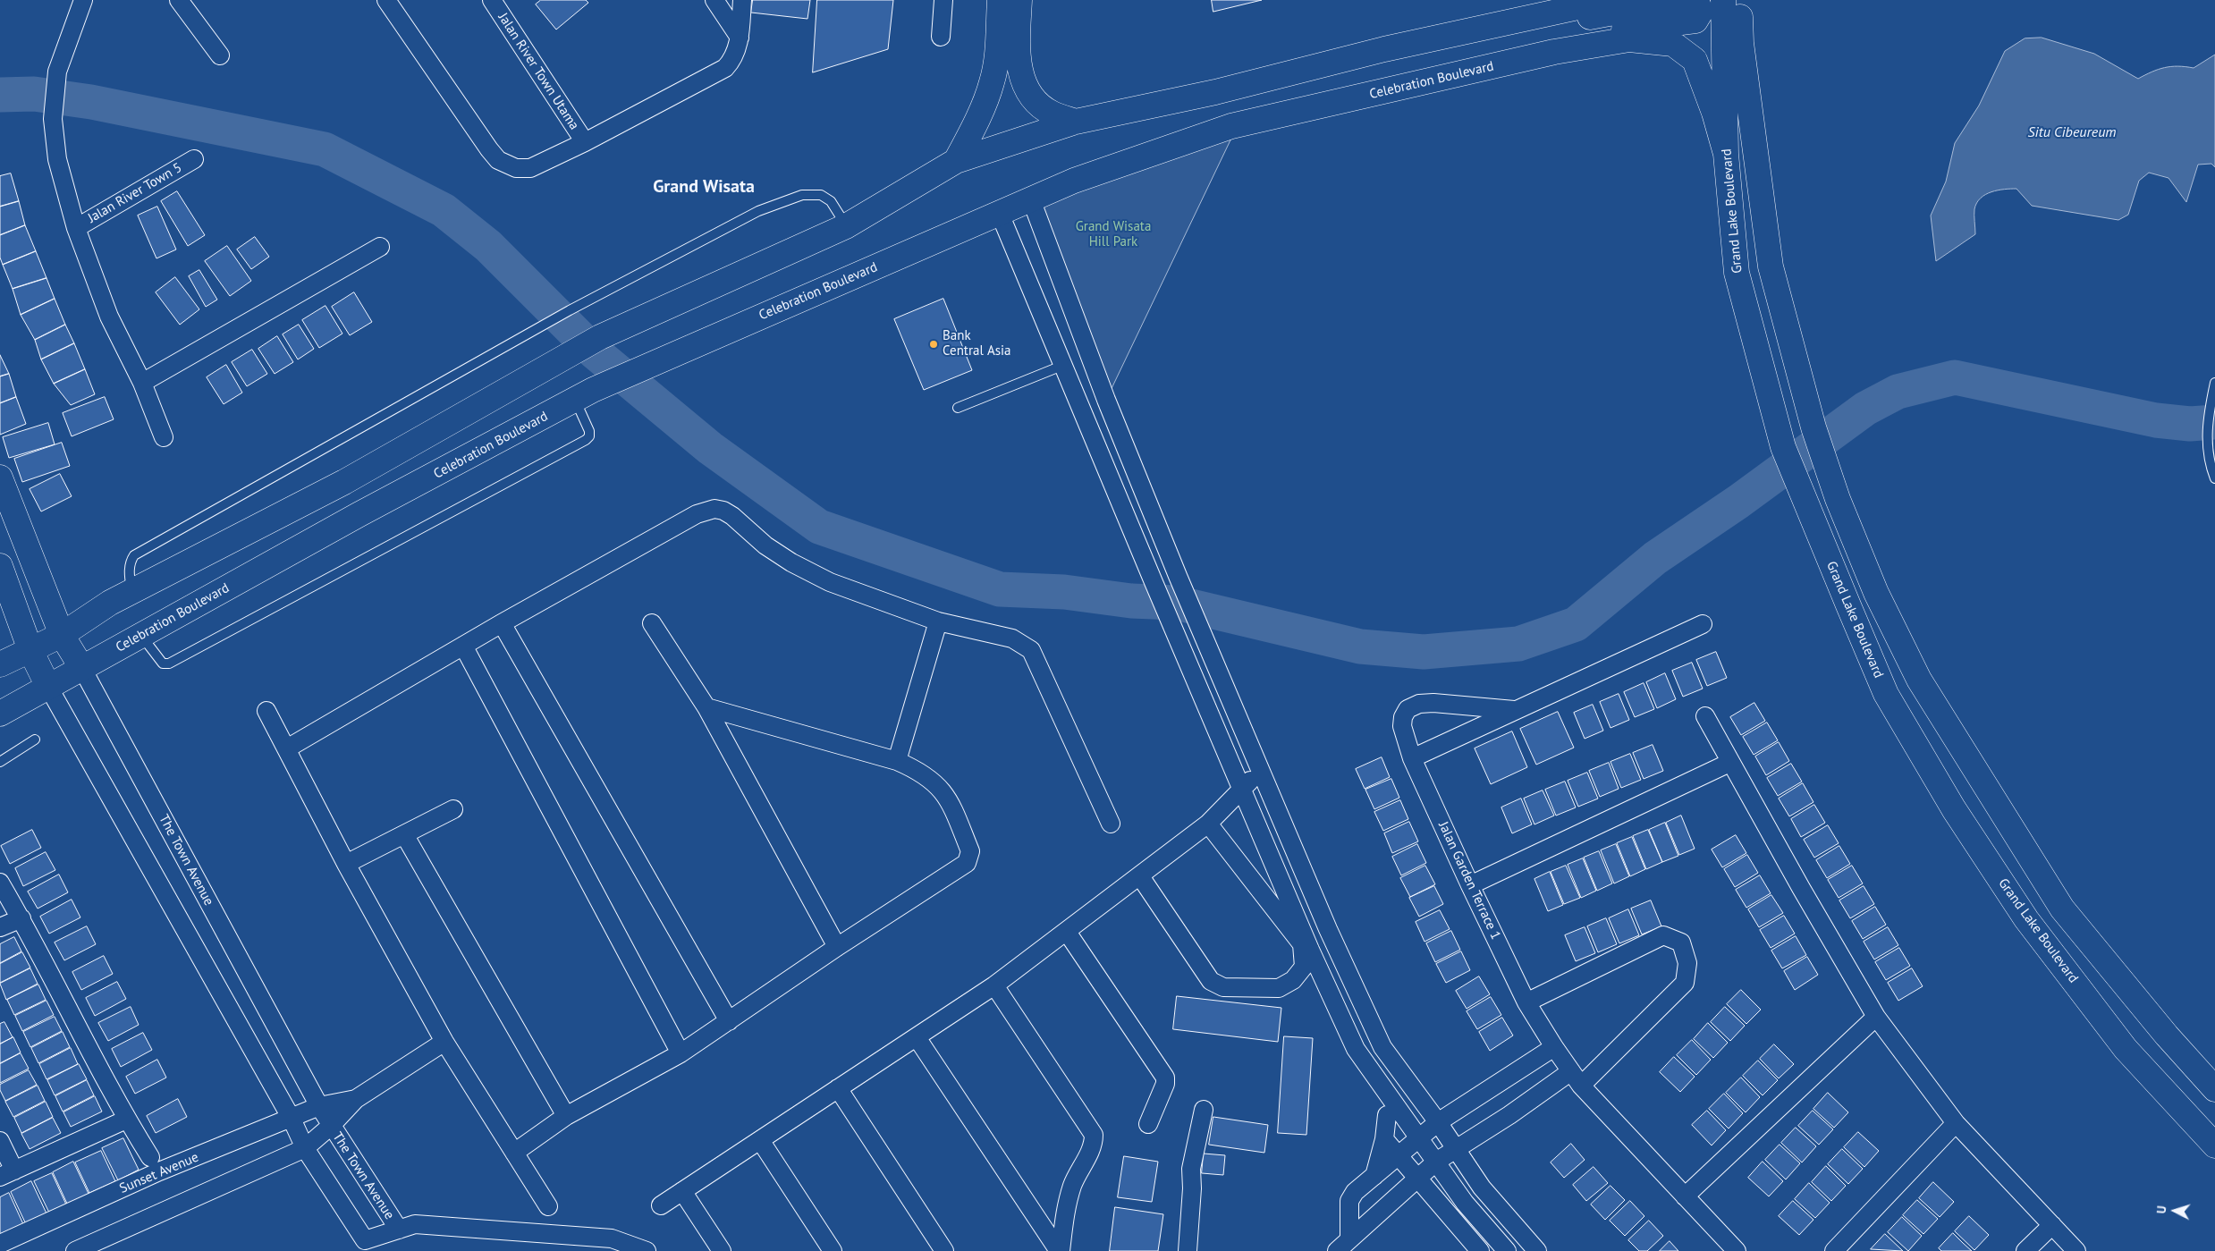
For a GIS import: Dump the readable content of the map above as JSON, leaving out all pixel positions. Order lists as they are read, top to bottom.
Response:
{
  "streets": {
    "street": [
      "Jalan River Town Utama",
      "Celebration Boulevard",
      "Jalan River Town 5",
      "Grand Lake Boulevard",
      "The Town Avenue",
      "Jalan Garden Terrace 1",
      "Sunset Avenue"
    ]
  },
  "crossings": [
    ["Celebration Boulevard", "Grand Lake Boulevard"],
    ["Celebration Boulevard", "The Town Avenue"],
    ["The Town Avenue", "Sunset Avenue"]
  ],
  "districts": ["Grand Wisata"],
  "water": ["Situ Cibeureum"],
  "parks": ["Grand Wisata Hill Park"],
  "places": ["Bank Central Asia"],
  "north": "left"
}
